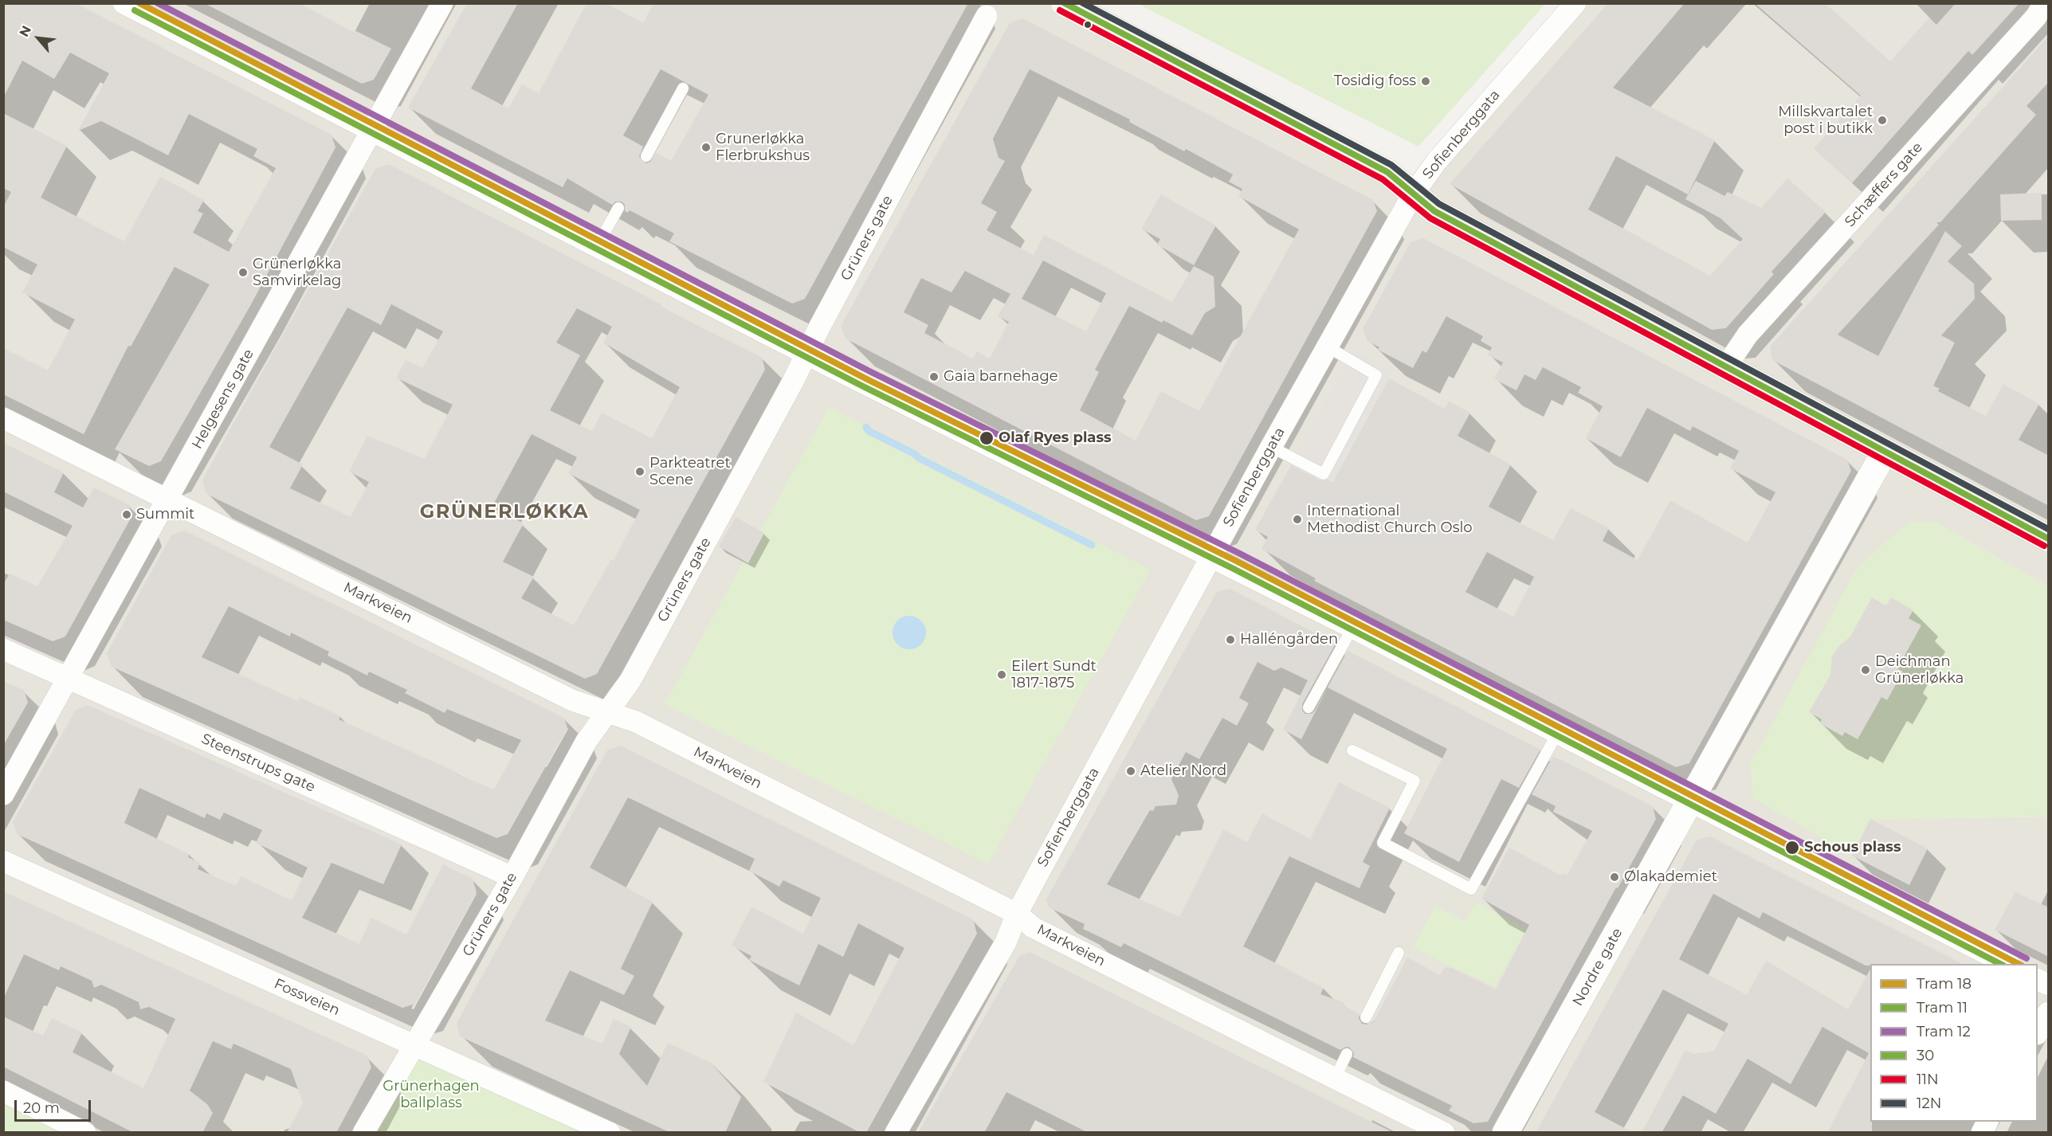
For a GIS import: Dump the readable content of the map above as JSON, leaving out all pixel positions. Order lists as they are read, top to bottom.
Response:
{
  "streets": {
    "street": [
      "Sofienberggata",
      "Schæffers gate",
      "Grüners gate",
      "Helgesens gate",
      "Markveien",
      "Steenstrups gate",
      "Nordre gate",
      "Fossveien"
    ]
  },
  "crossings": [
    ["Sofienberggata", "Markveien"],
    ["Grüners gate", "Markveien"],
    ["Grüners gate", "Steenstrups gate"],
    ["Grüners gate", "Fossveien"],
    ["Helgesens gate", "Markveien"],
    ["Helgesens gate", "Steenstrups gate"]
  ],
  "districts": ["GRÜNERLØKKA"],
  "parks": ["Grünerhagen ballplass"],
  "places": [
    "Tosidig foss",
    "Millskvartalet post i butikk",
    "Grunerløkka Flerbrukshus",
    "Grünerløkka Samvirkelag",
    "Gaia barnehage",
    "Olaf Ryes plass",
    "Parkteatret Scene",
    "Summit",
    "International Methodist Church Oslo",
    "Halléngården",
    "Deichman Grünerløkka",
    "Eilert Sundt 1817-1875",
    "Atelier Nord",
    "Schous plass",
    "Ølakademiet"
  ],
  "lines": [
    "tram line 18",
    "tram line 12",
    "transit line 30",
    "transit line 12N",
    "tram line 11",
    "transit line 11N"
  ],
  "legend": [
    "Tram 18",
    "Tram 11",
    "Tram 12",
    "30",
    "11N",
    "12N"
  ],
  "scale_bar": "20 m",
  "north": "top left"
}
